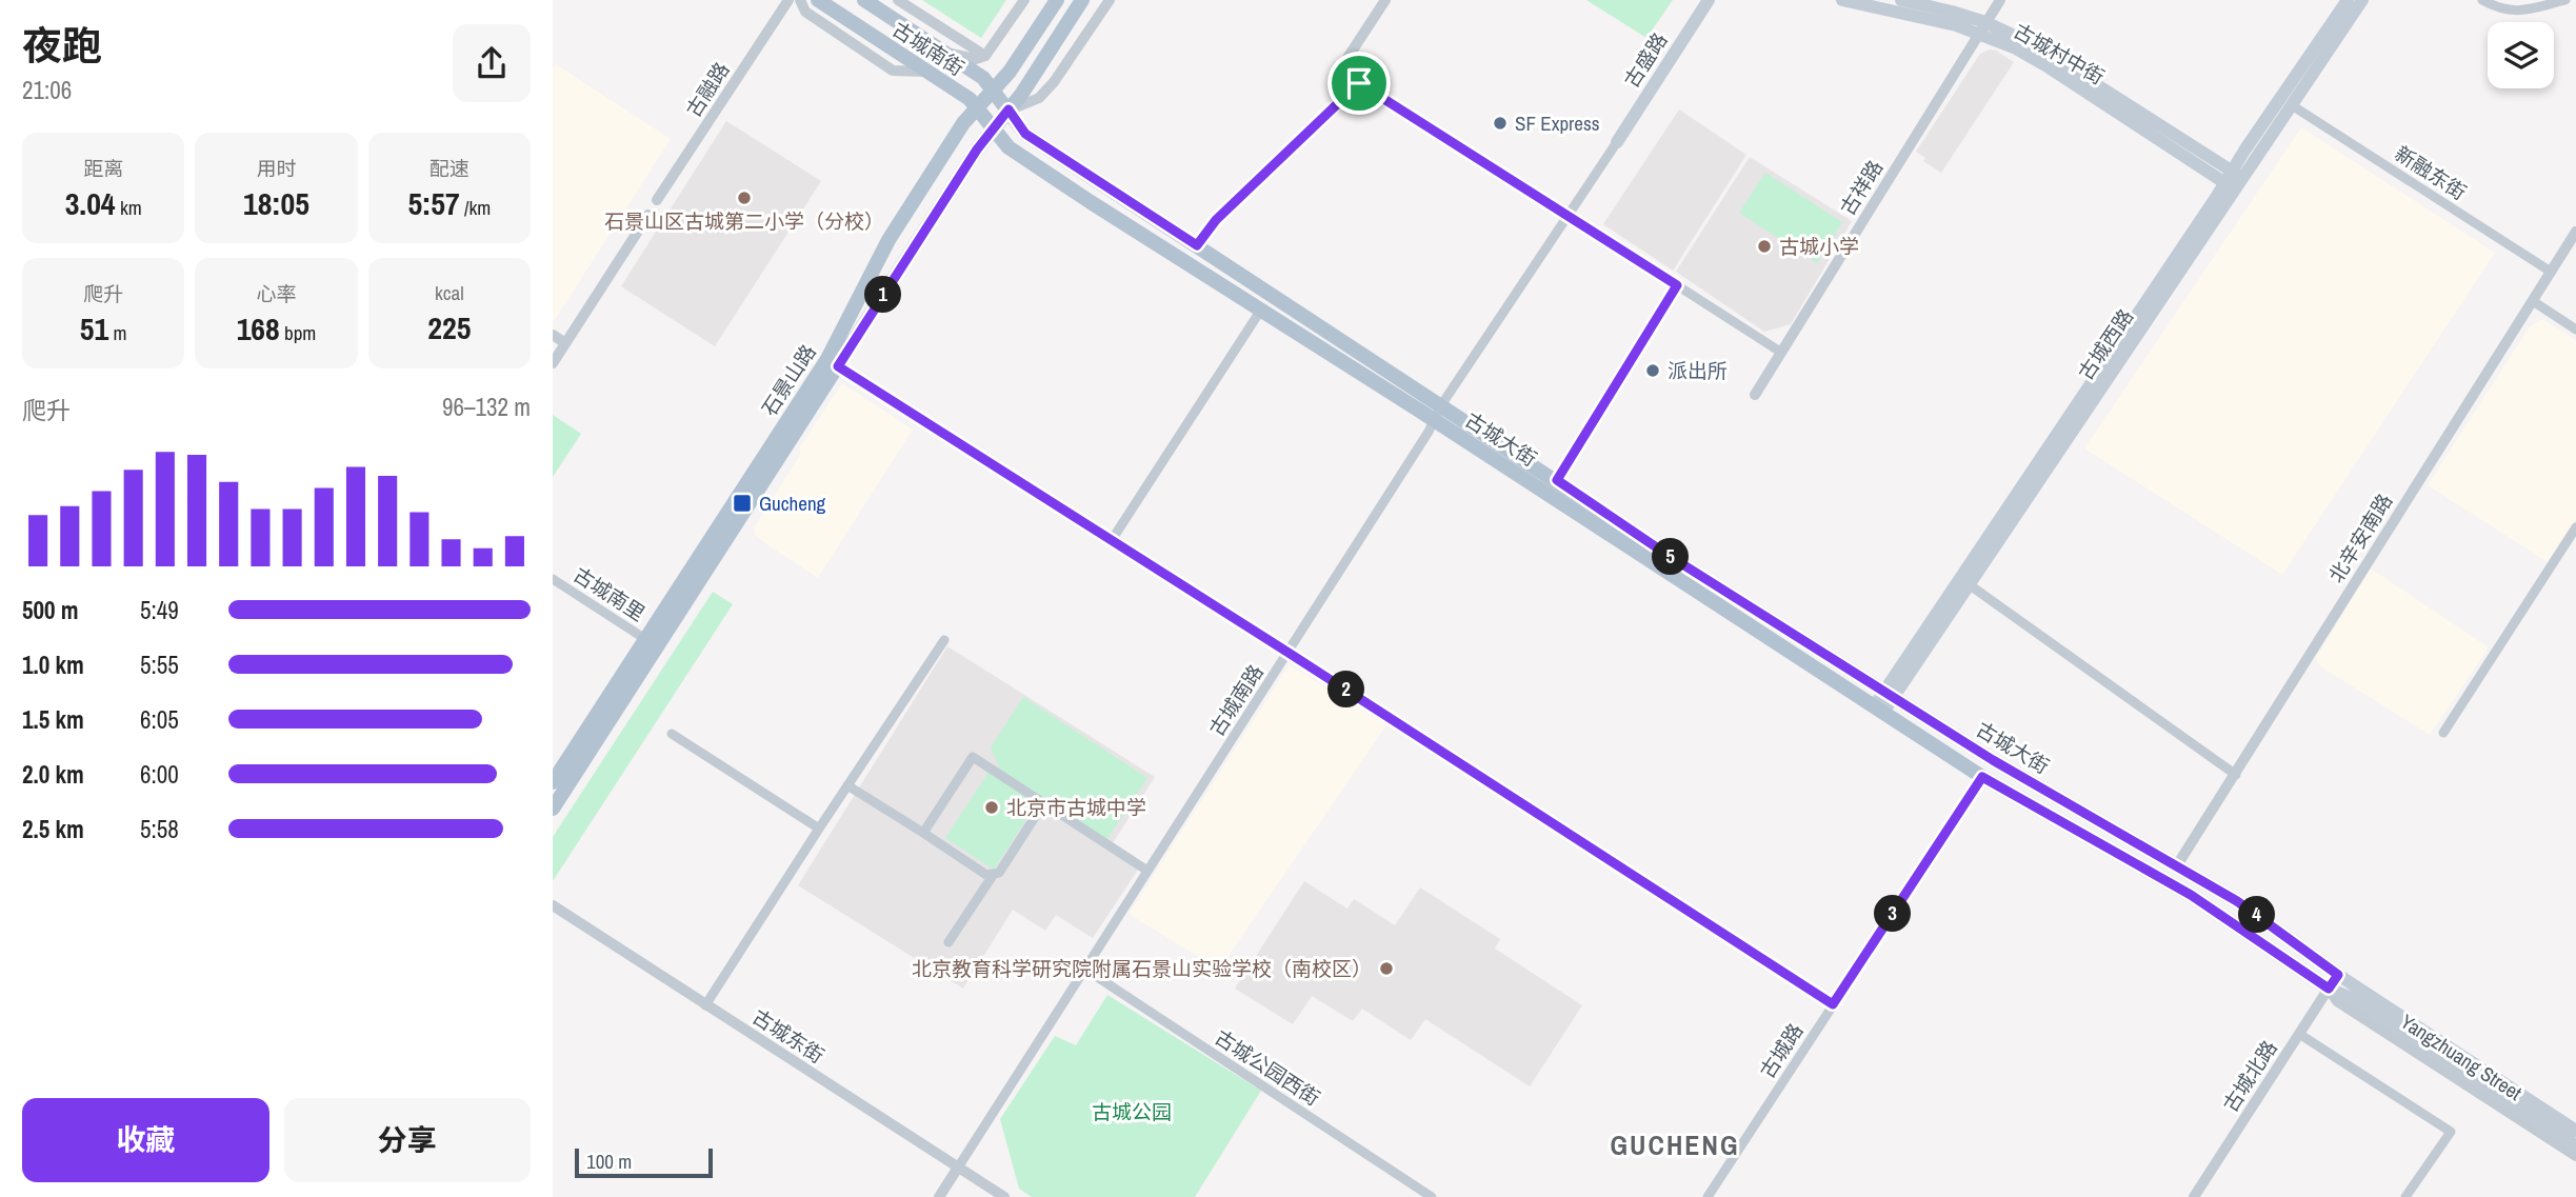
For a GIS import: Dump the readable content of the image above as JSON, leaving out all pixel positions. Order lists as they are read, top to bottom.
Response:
{
  "streets": {
    "main road": [
      "古城南街",
      "古城村中街",
      "古盛路",
      "古城西路",
      "石景山路",
      "古城大街",
      "Yangzhuang Street"
    ],
    "street": [
      "古融路",
      "新融东街",
      "古祥路",
      "北辛安南路",
      "古城南里",
      "古城南路",
      "古城东街",
      "古城路",
      "古城公园西街",
      "古城北路"
    ]
  },
  "crossings": [
    ["古城南街", "石景山路"],
    ["古城南街", "古城大街"],
    ["古城村中街", "古祥路"],
    ["古城村中街", "古城西路"],
    ["古盛路", "古城南路"],
    ["新融东街", "古城西路"],
    ["新融东街", "北辛安南路"],
    ["古城西路", "古城大街"],
    ["石景山路", "古城大街"],
    ["石景山路", "古城南里"],
    ["古城大街", "北辛安南路"],
    ["古城大街", "古城南路"],
    ["古城大街", "古城路"],
    ["古城大街", "Yangzhuang Street"],
    ["古城大街", "古城北路"],
    ["古城南路", "古城东街"],
    ["古城南路", "古城公园西街"],
    ["Yangzhuang Street", "古城北路"]
  ],
  "districts": ["GUCHENG"],
  "parks": ["古城公园"],
  "places": {
    "other": [
      "SF Express",
      "石景山区古城第二小学（分校）",
      "古城小学",
      "派出所",
      "北京市古城中学",
      "北京教育科学研究院附属石景山实验学校（南校区）"
    ],
    "transit": ["Gucheng"]
  },
  "scale_bar": "100 m",
  "page": {
    "heading": ["夜跑", "21:06"],
    "stats": [
      ["距离", "3.04 km"],
      ["用时", "18:05"],
      ["配速", "5:57 /km"],
      ["爬升", "51 m"],
      ["心率", "168 bpm"],
      ["kcal", "225"]
    ],
    "pins": [
      "1",
      "5",
      "2",
      "3",
      "4"
    ],
    "chart": ["爬升", "96–132 m"],
    "list": [
      {
        "name": "500 m",
        "note": "5:49"
      },
      {
        "name": "1.0 km",
        "note": "5:55"
      },
      {
        "name": "1.5 km",
        "note": "6:05"
      },
      {
        "name": "2.0 km",
        "note": "6:00"
      },
      {
        "name": "2.5 km",
        "note": "5:58"
      }
    ],
    "buttons": ["收藏", "分享"],
    "scale": "100 m"
  }
}
